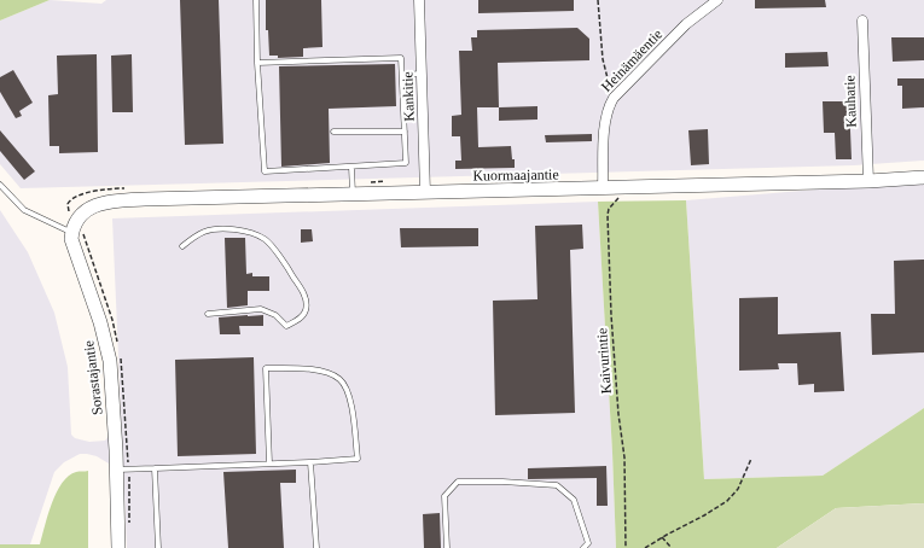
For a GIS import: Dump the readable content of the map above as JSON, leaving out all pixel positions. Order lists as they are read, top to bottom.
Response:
{
  "streets": {
    "street": [
      "Heinämäentie",
      "Kankitie",
      "Kauhatie",
      "Kuormaajantie",
      "Sorastajantie"
    ],
    "path": ["Kaivurintie"]
  },
  "crossings": [
    ["Heinämäentie", "Kuormaajantie"],
    ["Kankitie", "Kuormaajantie"],
    ["Kauhatie", "Kuormaajantie"],
    ["Kuormaajantie", "Kaivurintie"],
    ["Kuormaajantie", "Sorastajantie"]
  ]
}
